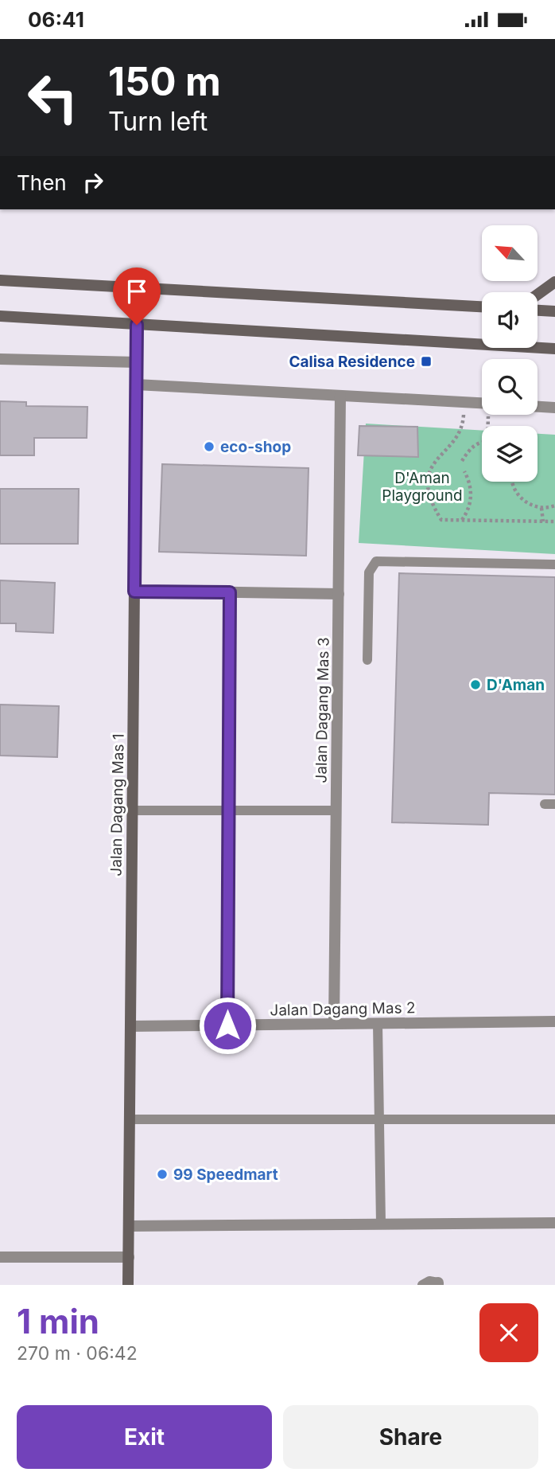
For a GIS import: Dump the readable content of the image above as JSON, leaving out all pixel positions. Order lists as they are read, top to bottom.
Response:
{
  "streets": {
    "main road": ["Jalan Dagang Mas 1"],
    "street": ["Jalan Dagang Mas 3", "Jalan Dagang Mas 2"]
  },
  "crossings": [
    ["Jalan Dagang Mas 3", "Jalan Dagang Mas 2"],
    ["Jalan Dagang Mas 1", "Jalan Dagang Mas 2"]
  ],
  "parks": ["D'Aman Playground"],
  "places": {
    "transit": ["Calisa Residence"],
    "other": ["eco-shop", "D'Aman", "99 Speedmart"]
  },
  "north": "top left",
  "page": {
    "status": "06:41",
    "turn": ["150 m", "Turn left"],
    "then": "Then",
    "heading": ["1 min", "270 m · 06:42"],
    "buttons": ["Exit", "Share"]
  }
}
